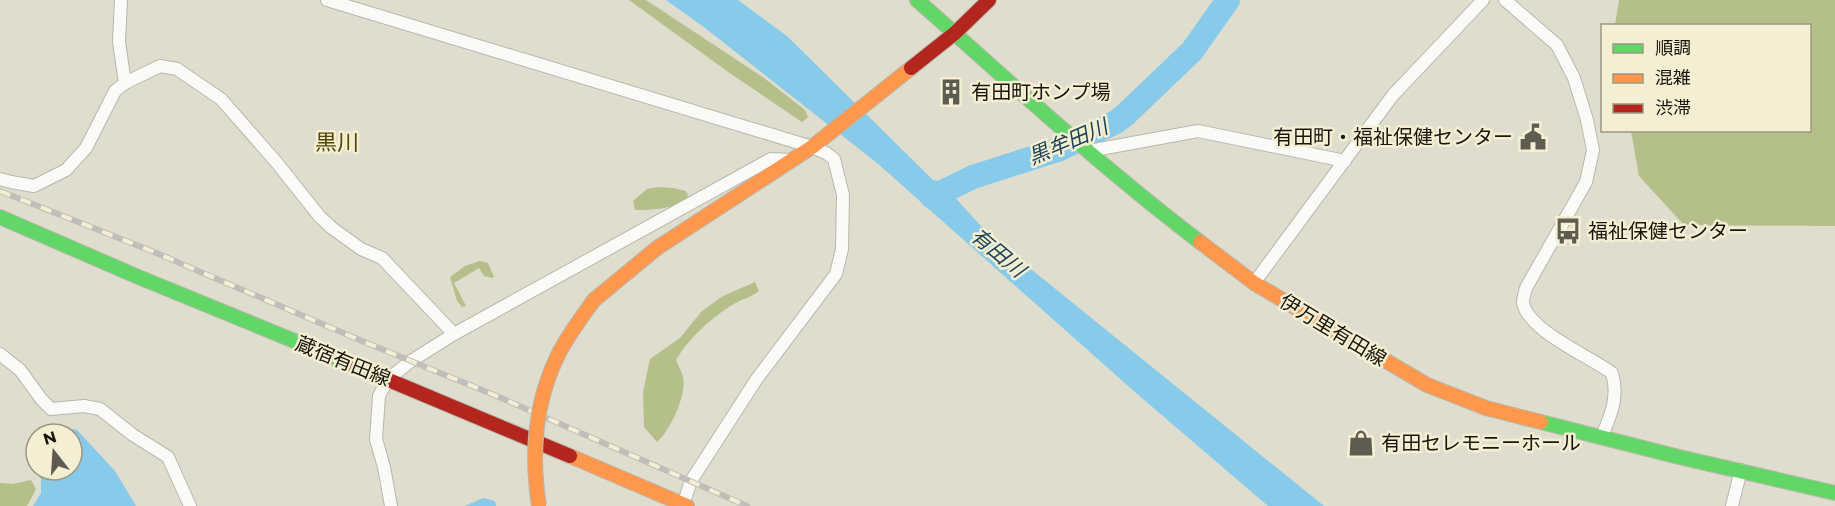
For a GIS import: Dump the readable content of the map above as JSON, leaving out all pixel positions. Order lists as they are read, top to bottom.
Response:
{
  "streets": {
    "main road": ["伊万里有田線", "蔵宿有田線"]
  },
  "districts": ["黒川"],
  "water": ["黒牟田川", "有田川"],
  "places": {
    "building": ["有田町ホンプ場"],
    "public building": ["有田町・福祉保健センター"],
    "bus stop": ["福祉保健センター"],
    "shop": ["有田セレモニーホール"]
  },
  "legend": ["順調", "混雑", "渋滞"],
  "north": "top"
}
